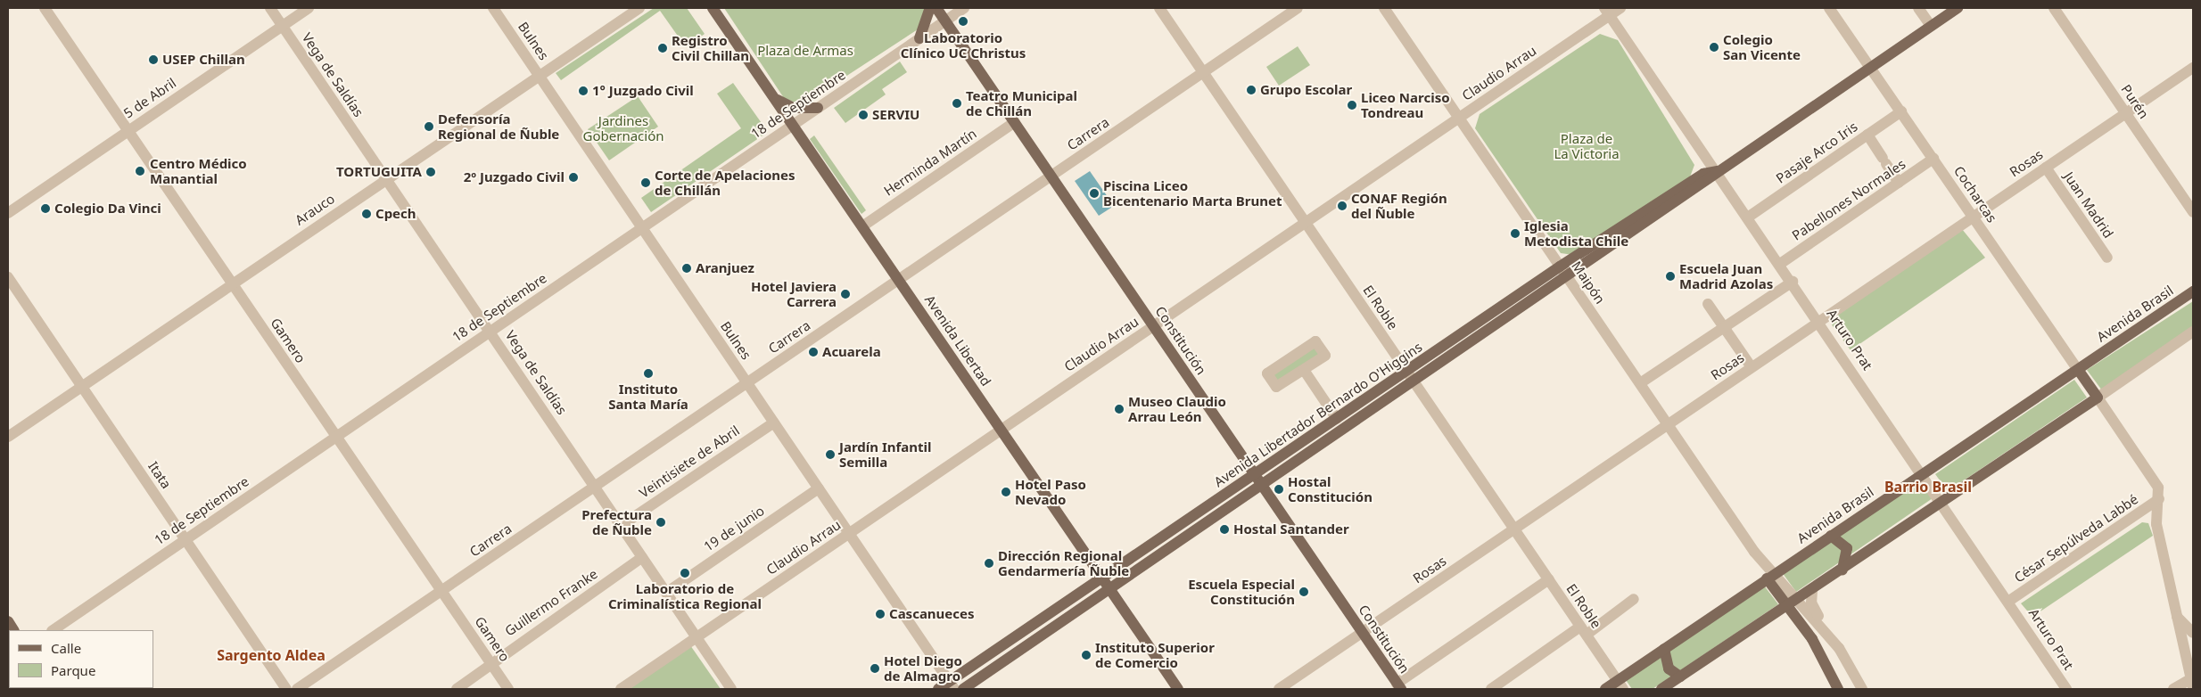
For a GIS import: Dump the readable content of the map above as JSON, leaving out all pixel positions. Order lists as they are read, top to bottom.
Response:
{
  "streets": {
    "main road": [
      "Cocharcas",
      "Maipón",
      "Avenida Brasil",
      "Avenida Libertad",
      "Constitución",
      "Avenida Libertador Bernardo O'Higgins"
    ],
    "street": [
      "Bulnes",
      "Claudio Arrau",
      "Vega de Saldías",
      "5 de Abril",
      "Purén",
      "18 de Septiembre",
      "Carrera",
      "Pasaje Arco Iris",
      "Herminda Martín",
      "Rosas",
      "Pabellones Normales",
      "Juan Madrid",
      "Arauco",
      "El Roble",
      "Arturo Prat",
      "Gamero",
      "Veintisiete de Abril",
      "Itata",
      "19 de junio",
      "César Sepúlveda Labbé",
      "Guillermo Franke"
    ]
  },
  "crossings": [
    ["Bulnes", "Claudio Arrau"],
    ["Bulnes", "18 de Septiembre"],
    ["Bulnes", "Carrera"],
    ["Bulnes", "Arauco"],
    ["Bulnes", "Avenida Libertador Bernardo O'Higgins"],
    ["Bulnes", "Veintisiete de Abril"],
    ["Bulnes", "19 de junio"],
    ["Claudio Arrau", "Vega de Saldías"],
    ["Claudio Arrau", "Maipón"],
    ["Claudio Arrau", "El Roble"],
    ["Claudio Arrau", "Arturo Prat"],
    ["Claudio Arrau", "Avenida Libertad"],
    ["Claudio Arrau", "Constitución"],
    ["Vega de Saldías", "5 de Abril"],
    ["Vega de Saldías", "18 de Septiembre"],
    ["Vega de Saldías", "Carrera"],
    ["Vega de Saldías", "Arauco"],
    ["Vega de Saldías", "Veintisiete de Abril"],
    ["Vega de Saldías", "19 de junio"],
    ["Vega de Saldías", "Guillermo Franke"],
    ["5 de Abril", "Gamero"],
    ["Purén", "Rosas"],
    ["18 de Septiembre", "Gamero"],
    ["18 de Septiembre", "Avenida Libertad"],
    ["18 de Septiembre", "Constitución"],
    ["18 de Septiembre", "Itata"],
    ["Carrera", "El Roble"],
    ["Carrera", "Gamero"],
    ["Carrera", "Avenida Libertad"],
    ["Carrera", "Constitución"],
    ["Pasaje Arco Iris", "Cocharcas"],
    ["Pasaje Arco Iris", "Arturo Prat"],
    ["Herminda Martín", "Avenida Libertad"],
    ["Herminda Martín", "Constitución"],
    ["Rosas", "Cocharcas"],
    ["Rosas", "Juan Madrid"],
    ["Rosas", "Maipón"],
    ["Rosas", "El Roble"],
    ["Rosas", "Arturo Prat"],
    ["Rosas", "Constitución"],
    ["Cocharcas", "Pabellones Normales"],
    ["Cocharcas", "Avenida Brasil"],
    ["Cocharcas", "Avenida Libertador Bernardo O'Higgins"],
    ["Pabellones Normales", "Arturo Prat"],
    ["Arauco", "Gamero"],
    ["Arauco", "Itata"],
    ["Maipón", "Avenida Brasil"],
    ["Maipón", "Avenida Libertador Bernardo O'Higgins"],
    ["El Roble", "Avenida Brasil"],
    ["El Roble", "Avenida Libertador Bernardo O'Higgins"],
    ["Avenida Brasil", "Arturo Prat"],
    ["Arturo Prat", "Avenida Libertador Bernardo O'Higgins"],
    ["Arturo Prat", "César Sepúlveda Labbé"],
    ["Gamero", "Guillermo Franke"],
    ["Avenida Libertad", "Avenida Libertador Bernardo O'Higgins"],
    ["Constitución", "Avenida Libertador Bernardo O'Higgins"]
  ],
  "districts": ["Barrio Brasil", "Sargento Aldea"],
  "parks": ["Plaza de Armas", "Jardines Gobernación", "Plaza de La Victoria"],
  "places": [
    "Laboratorio Clínico UC Christus",
    "Colegio San Vicente",
    "Registro Civil Chillan",
    "USEP Chillan",
    "Grupo Escolar",
    "1° Juzgado Civil",
    "Teatro Municipal de Chillán",
    "Liceo Narciso Tondreau",
    "SERVIU",
    "Defensoría Regional de Ñuble",
    "Centro Médico Manantial",
    "TORTUGUITA",
    "2º Juzgado Civil",
    "Corte de Apelaciones de Chillán",
    "Piscina Liceo Bicentenario Marta Brunet",
    "CONAF Región del Ñuble",
    "Colegio Da Vinci",
    "Cpech",
    "Iglesia Metodista Chile",
    "Aranjuez",
    "Escuela Juan Madrid Azolas",
    "Hotel Javiera Carrera",
    "Acuarela",
    "Instituto Santa María",
    "Museo Claudio Arrau León",
    "Jardín Infantil Semilla",
    "Hostal Constitución",
    "Hotel Paso Nevado",
    "Prefectura de Ñuble",
    "Hostal Santander",
    "Dirección Regional Gendarmería Ñuble",
    "Laboratorio de Criminalística Regional",
    "Escuela Especial Constitución",
    "Cascanueces",
    "Instituto Superior de Comercio",
    "Hotel Diego de Almagro"
  ],
  "legend": ["Calle", "Parque"]
}
